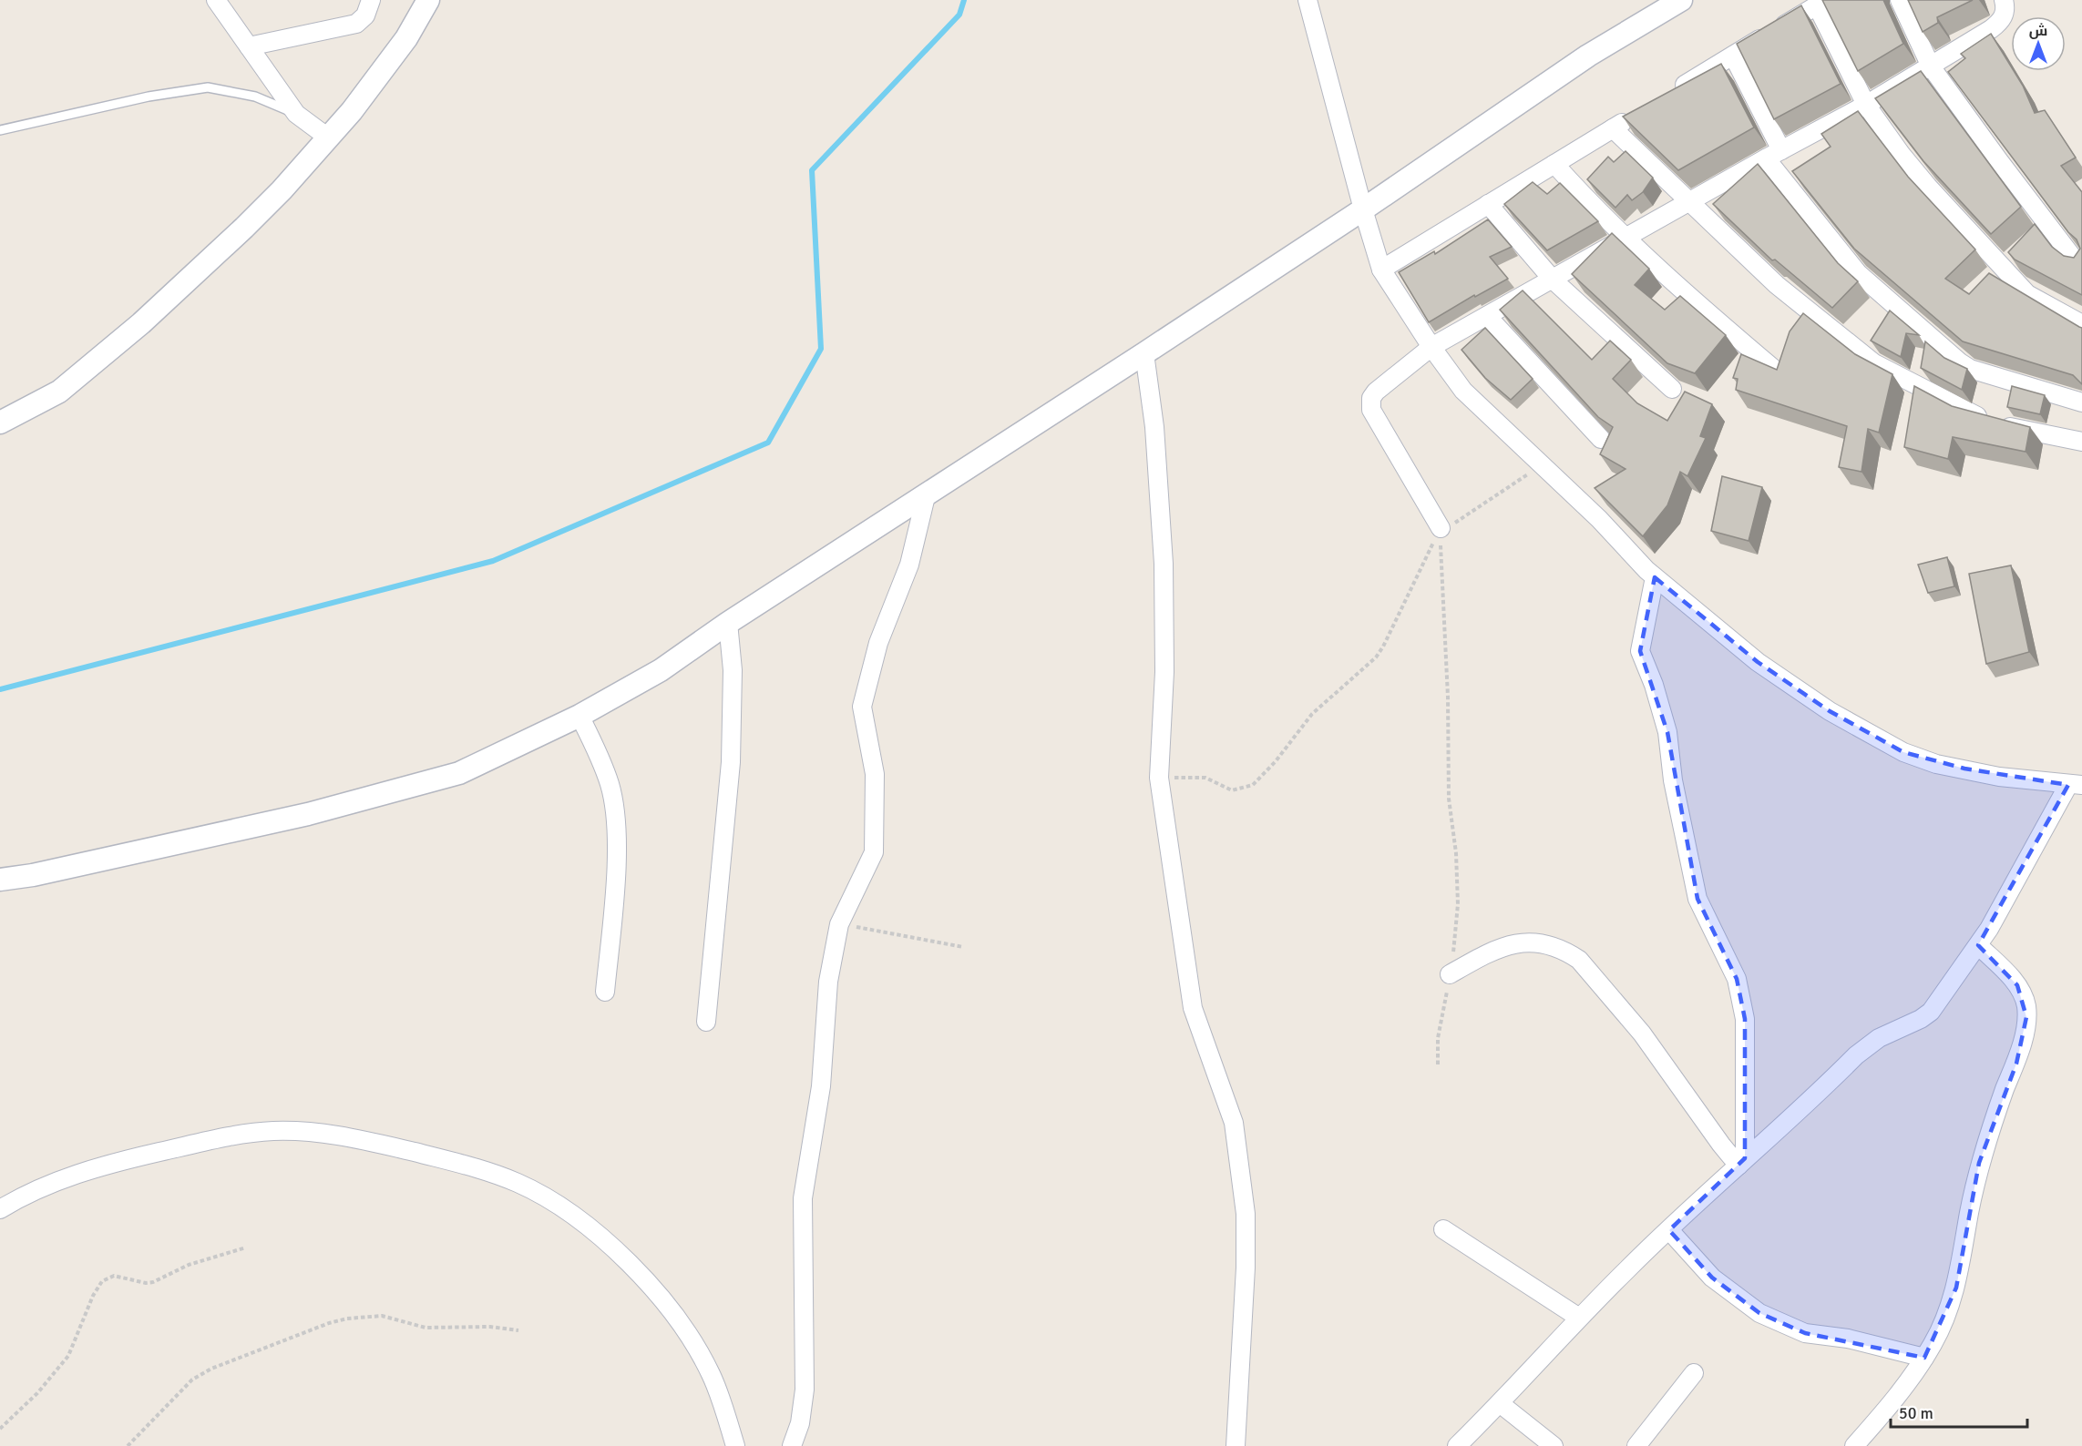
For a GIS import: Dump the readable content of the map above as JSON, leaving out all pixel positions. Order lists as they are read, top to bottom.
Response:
{
  "scale_bar": "50 m",
  "north": "top"
}
